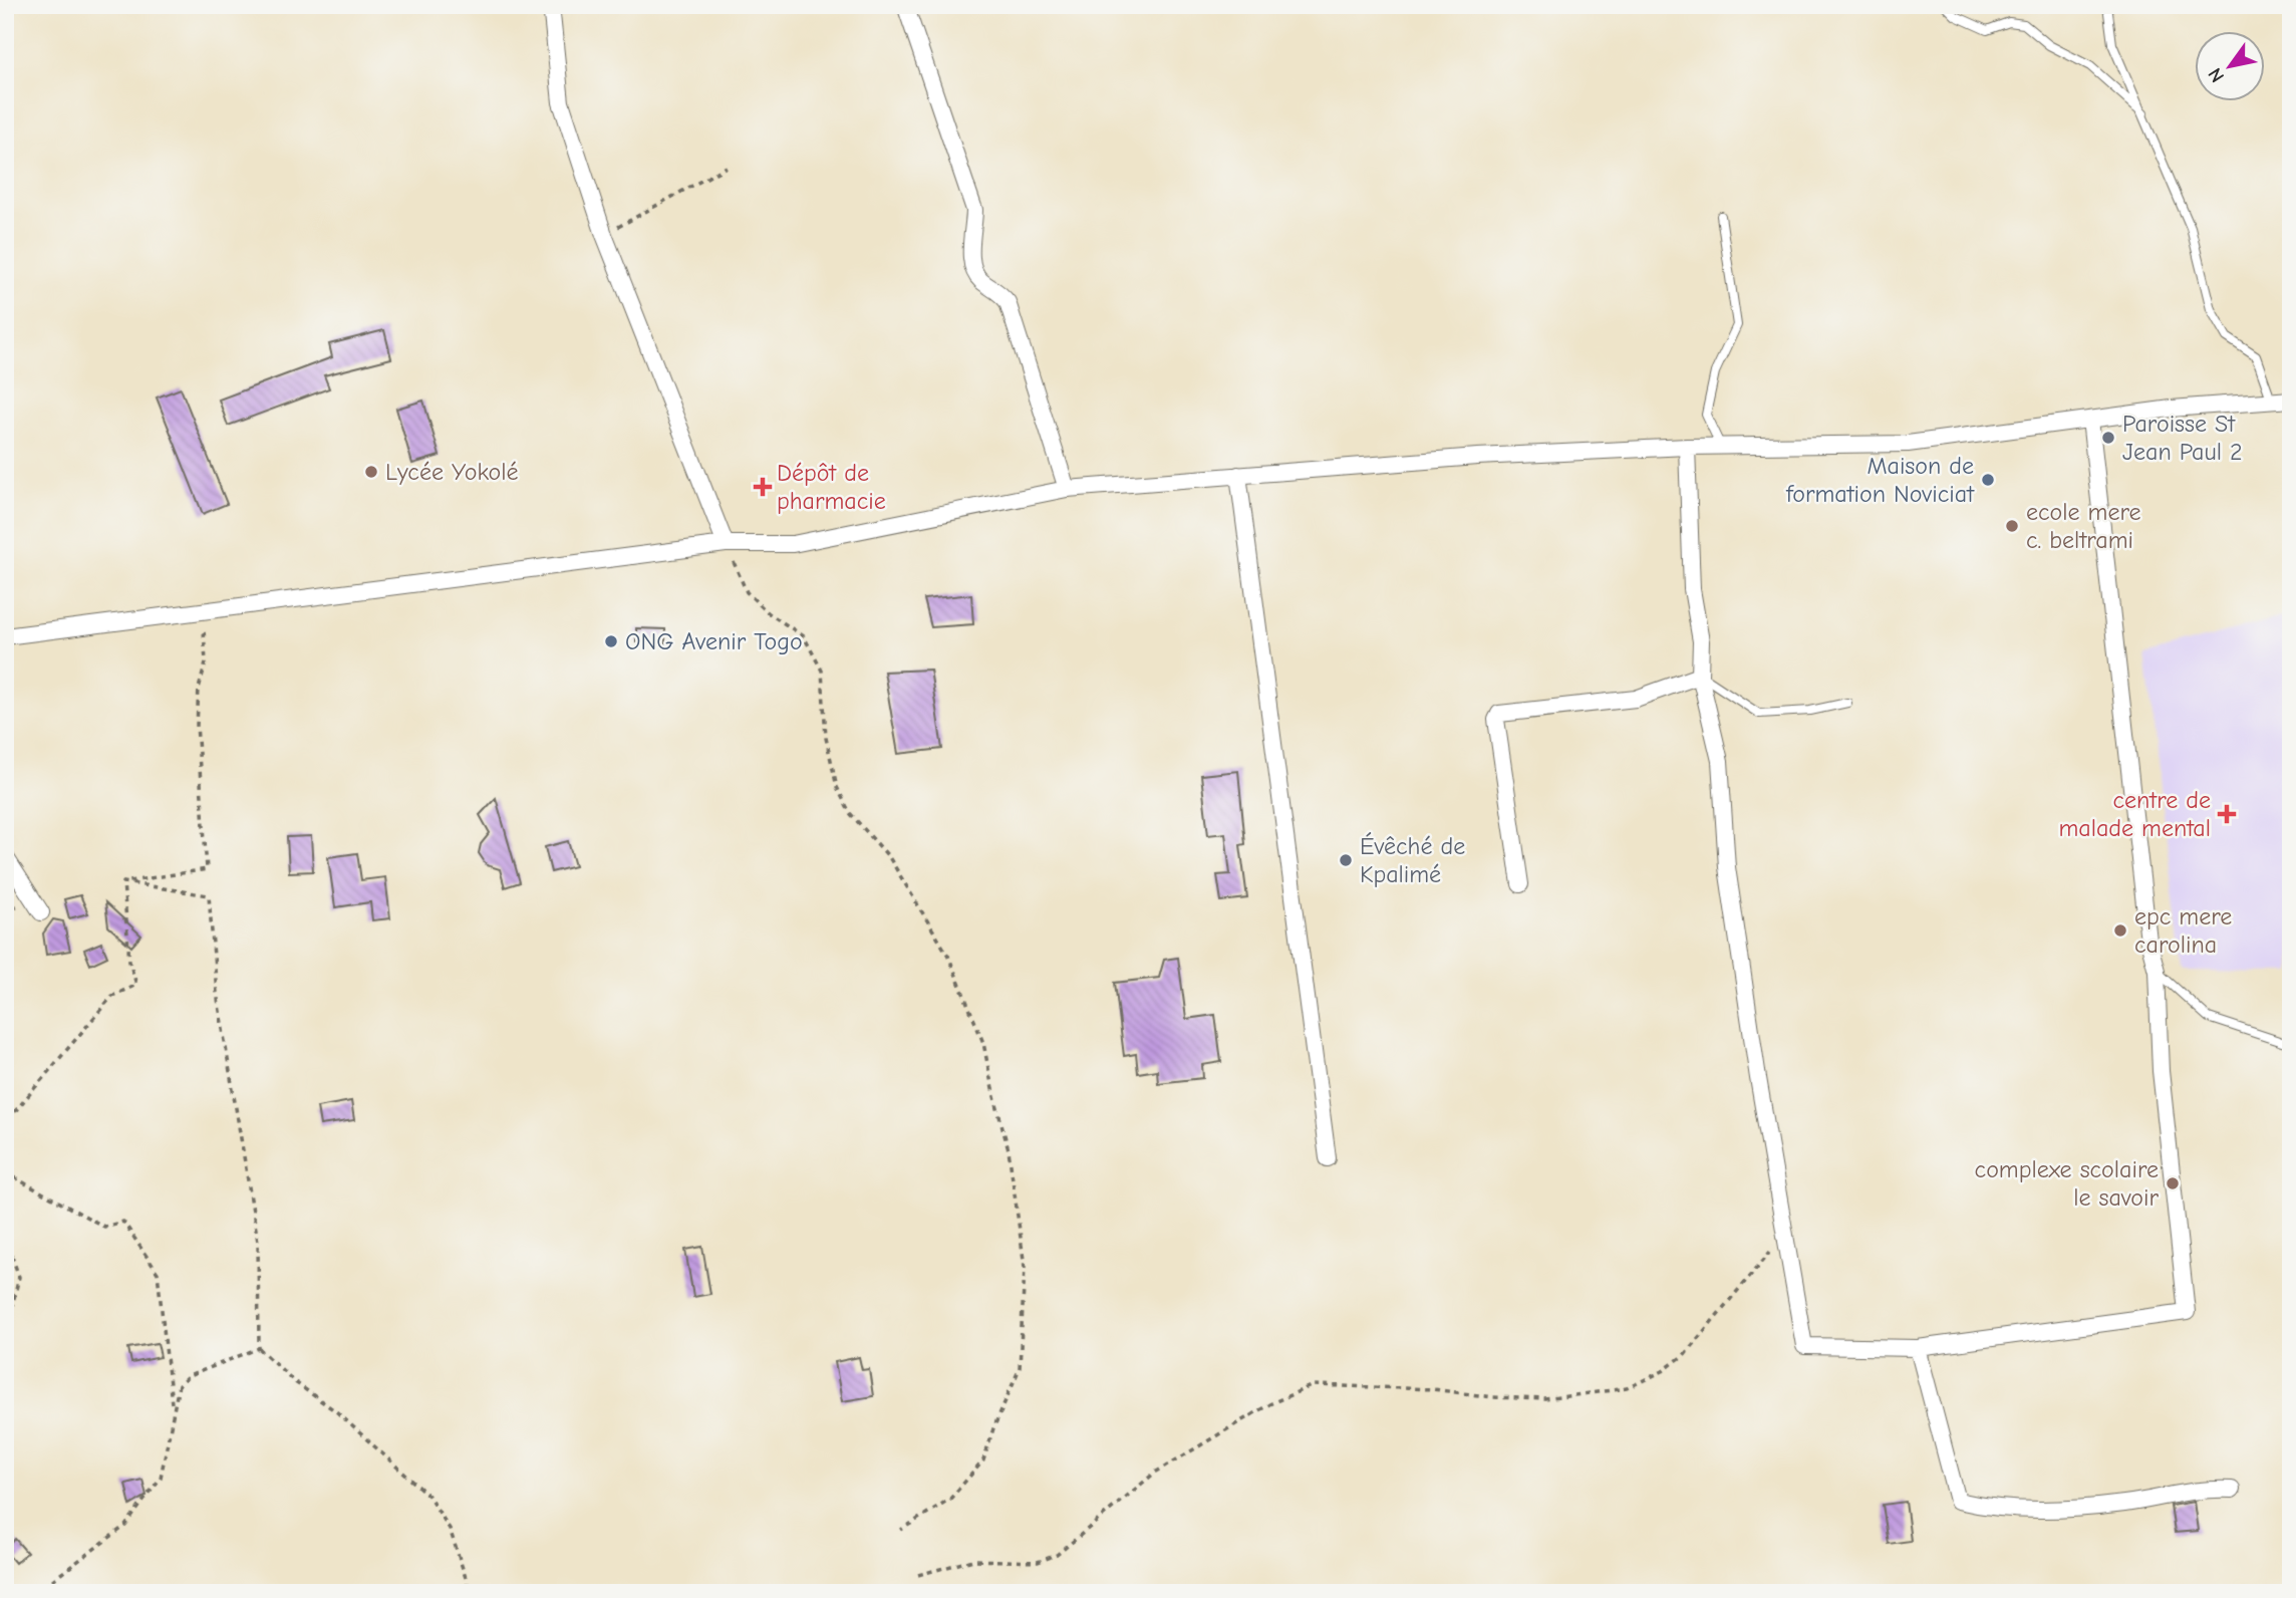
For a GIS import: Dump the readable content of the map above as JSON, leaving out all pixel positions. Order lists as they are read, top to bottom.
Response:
{
  "places": {
    "other": [
      "Paroisse St Jean Paul 2",
      "Lycée Yokolé",
      "Maison de formation Noviciat",
      "ecole mere c. beltrami",
      "ONG Avenir Togo",
      "Évêché de Kpalimé",
      "epc mere carolina",
      "complexe scolaire le savoir"
    ],
    "health": ["Dépôt de pharmacie", "centre de malade mental"]
  },
  "north": "bottom left"
}
